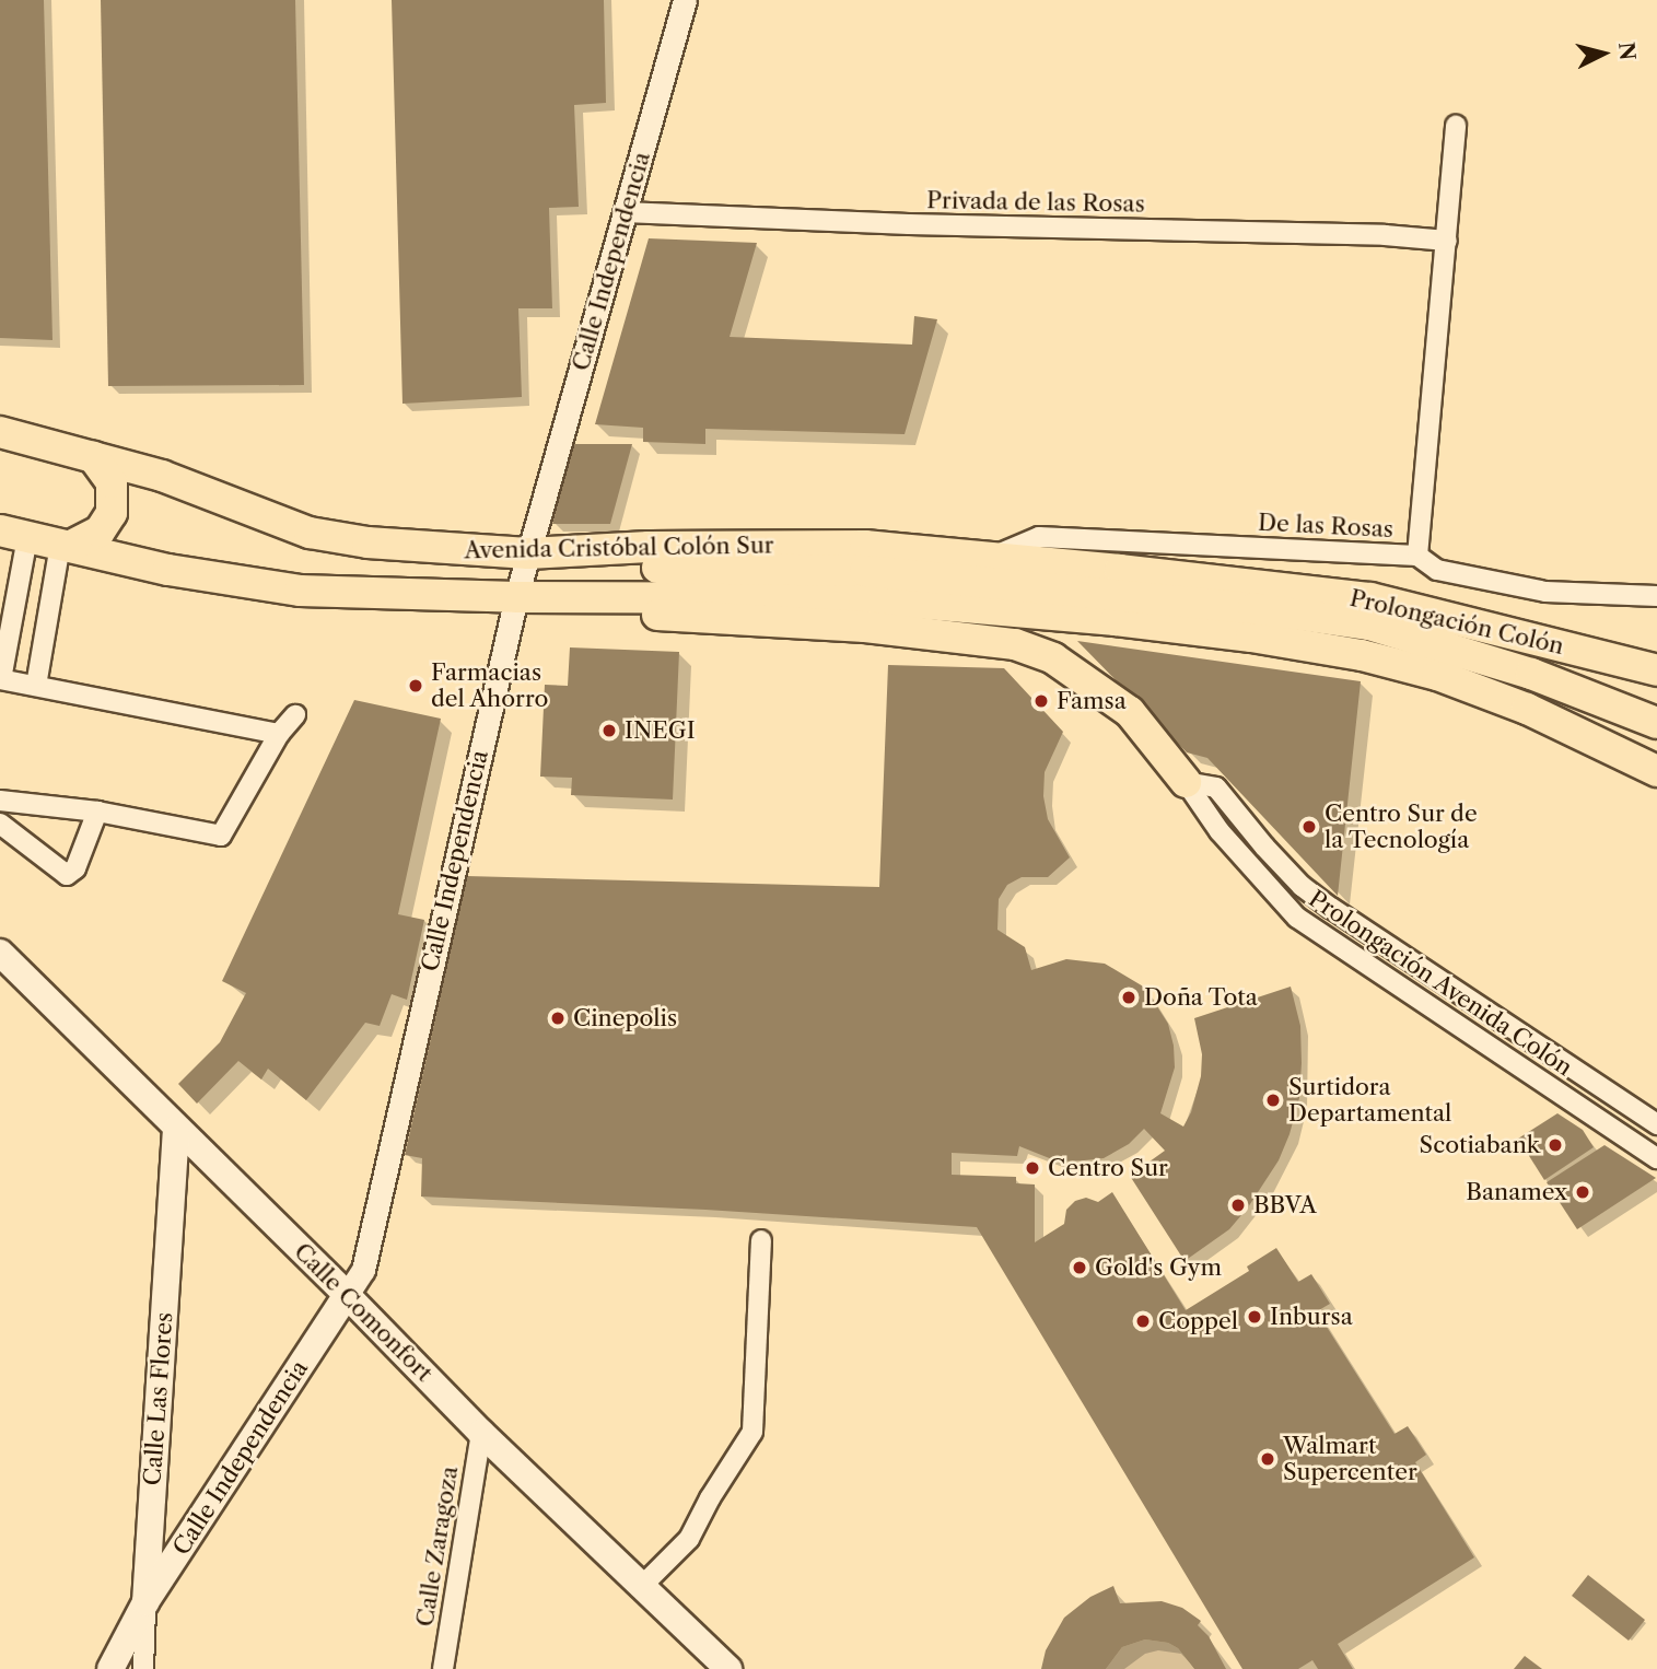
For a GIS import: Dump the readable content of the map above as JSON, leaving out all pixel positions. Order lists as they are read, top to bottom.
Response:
{
  "streets": {
    "main road": [
      "Calle Independencia",
      "Avenida Cristóbal Colón Sur",
      "Prolongación Colón",
      "Calle Comonfort",
      "Calle Las Flores"
    ],
    "street": [
      "Privada de las Rosas",
      "De las Rosas",
      "Prolongación Avenida Colón",
      "Calle Zaragoza"
    ]
  },
  "crossings": [
    ["Privada de las Rosas", "Calle Independencia"],
    ["Calle Independencia", "Avenida Cristóbal Colón Sur"],
    ["Calle Independencia", "Calle Comonfort"],
    ["Calle Independencia", "Calle Las Flores"],
    ["De las Rosas", "Avenida Cristóbal Colón Sur"],
    ["Avenida Cristóbal Colón Sur", "Prolongación Colón"],
    ["Calle Comonfort", "Calle Las Flores"],
    ["Calle Comonfort", "Calle Zaragoza"]
  ],
  "places": [
    "Farmacias del Ahorro",
    "Famsa",
    "INEGI",
    "Centro Sur de la Tecnología",
    "Doña Tota",
    "Cinepolis",
    "Surtidora Departamental",
    "Scotiabank",
    "Centro Sur",
    "Banamex",
    "BBVA",
    "Gold's Gym",
    "Inbursa",
    "Coppel",
    "Walmart Supercenter"
  ],
  "north": "right"
}
